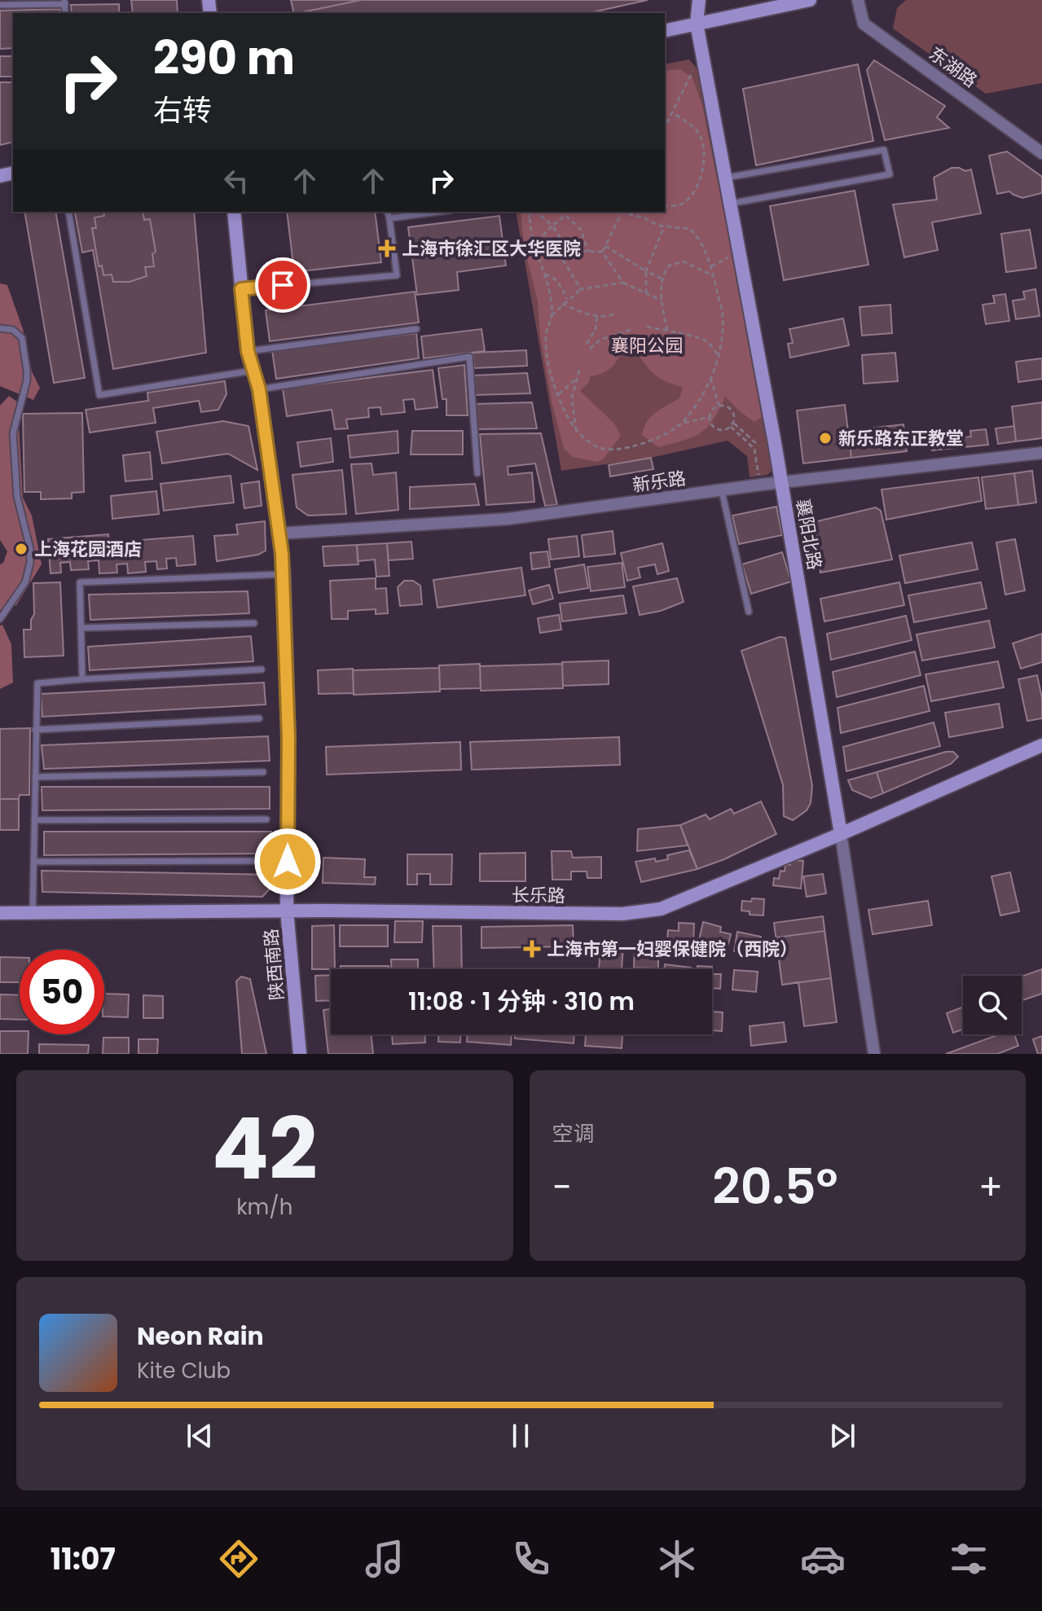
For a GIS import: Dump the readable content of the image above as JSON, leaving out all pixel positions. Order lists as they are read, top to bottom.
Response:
{
  "streets": {
    "street": [
      "东湖路",
      "新乐路",
      "襄阳北路",
      "长乐路",
      "陕西南路"
    ]
  },
  "crossings": [
    ["新乐路", "襄阳北路"],
    ["新乐路", "陕西南路"],
    ["襄阳北路", "长乐路"],
    ["长乐路", "陕西南路"]
  ],
  "parks": ["襄阳公园"],
  "places": {
    "health": ["上海市徐汇区大华医院", "上海市第一妇婴保健院（西院）"],
    "other": ["新乐路东正教堂", "上海花园酒店"]
  },
  "page": {
    "turn": ["290 m", "右转"],
    "limit": "50",
    "trip": "11:08 · 1 分钟 · 310 m",
    "tile": [
      ["42", "km/h"],
      "空调"
    ],
    "heat": ["−", "20.5°", "+"],
    "song": ["Neon Rain", "Kite Club"],
    "tabs": "11:07"
  }
}
